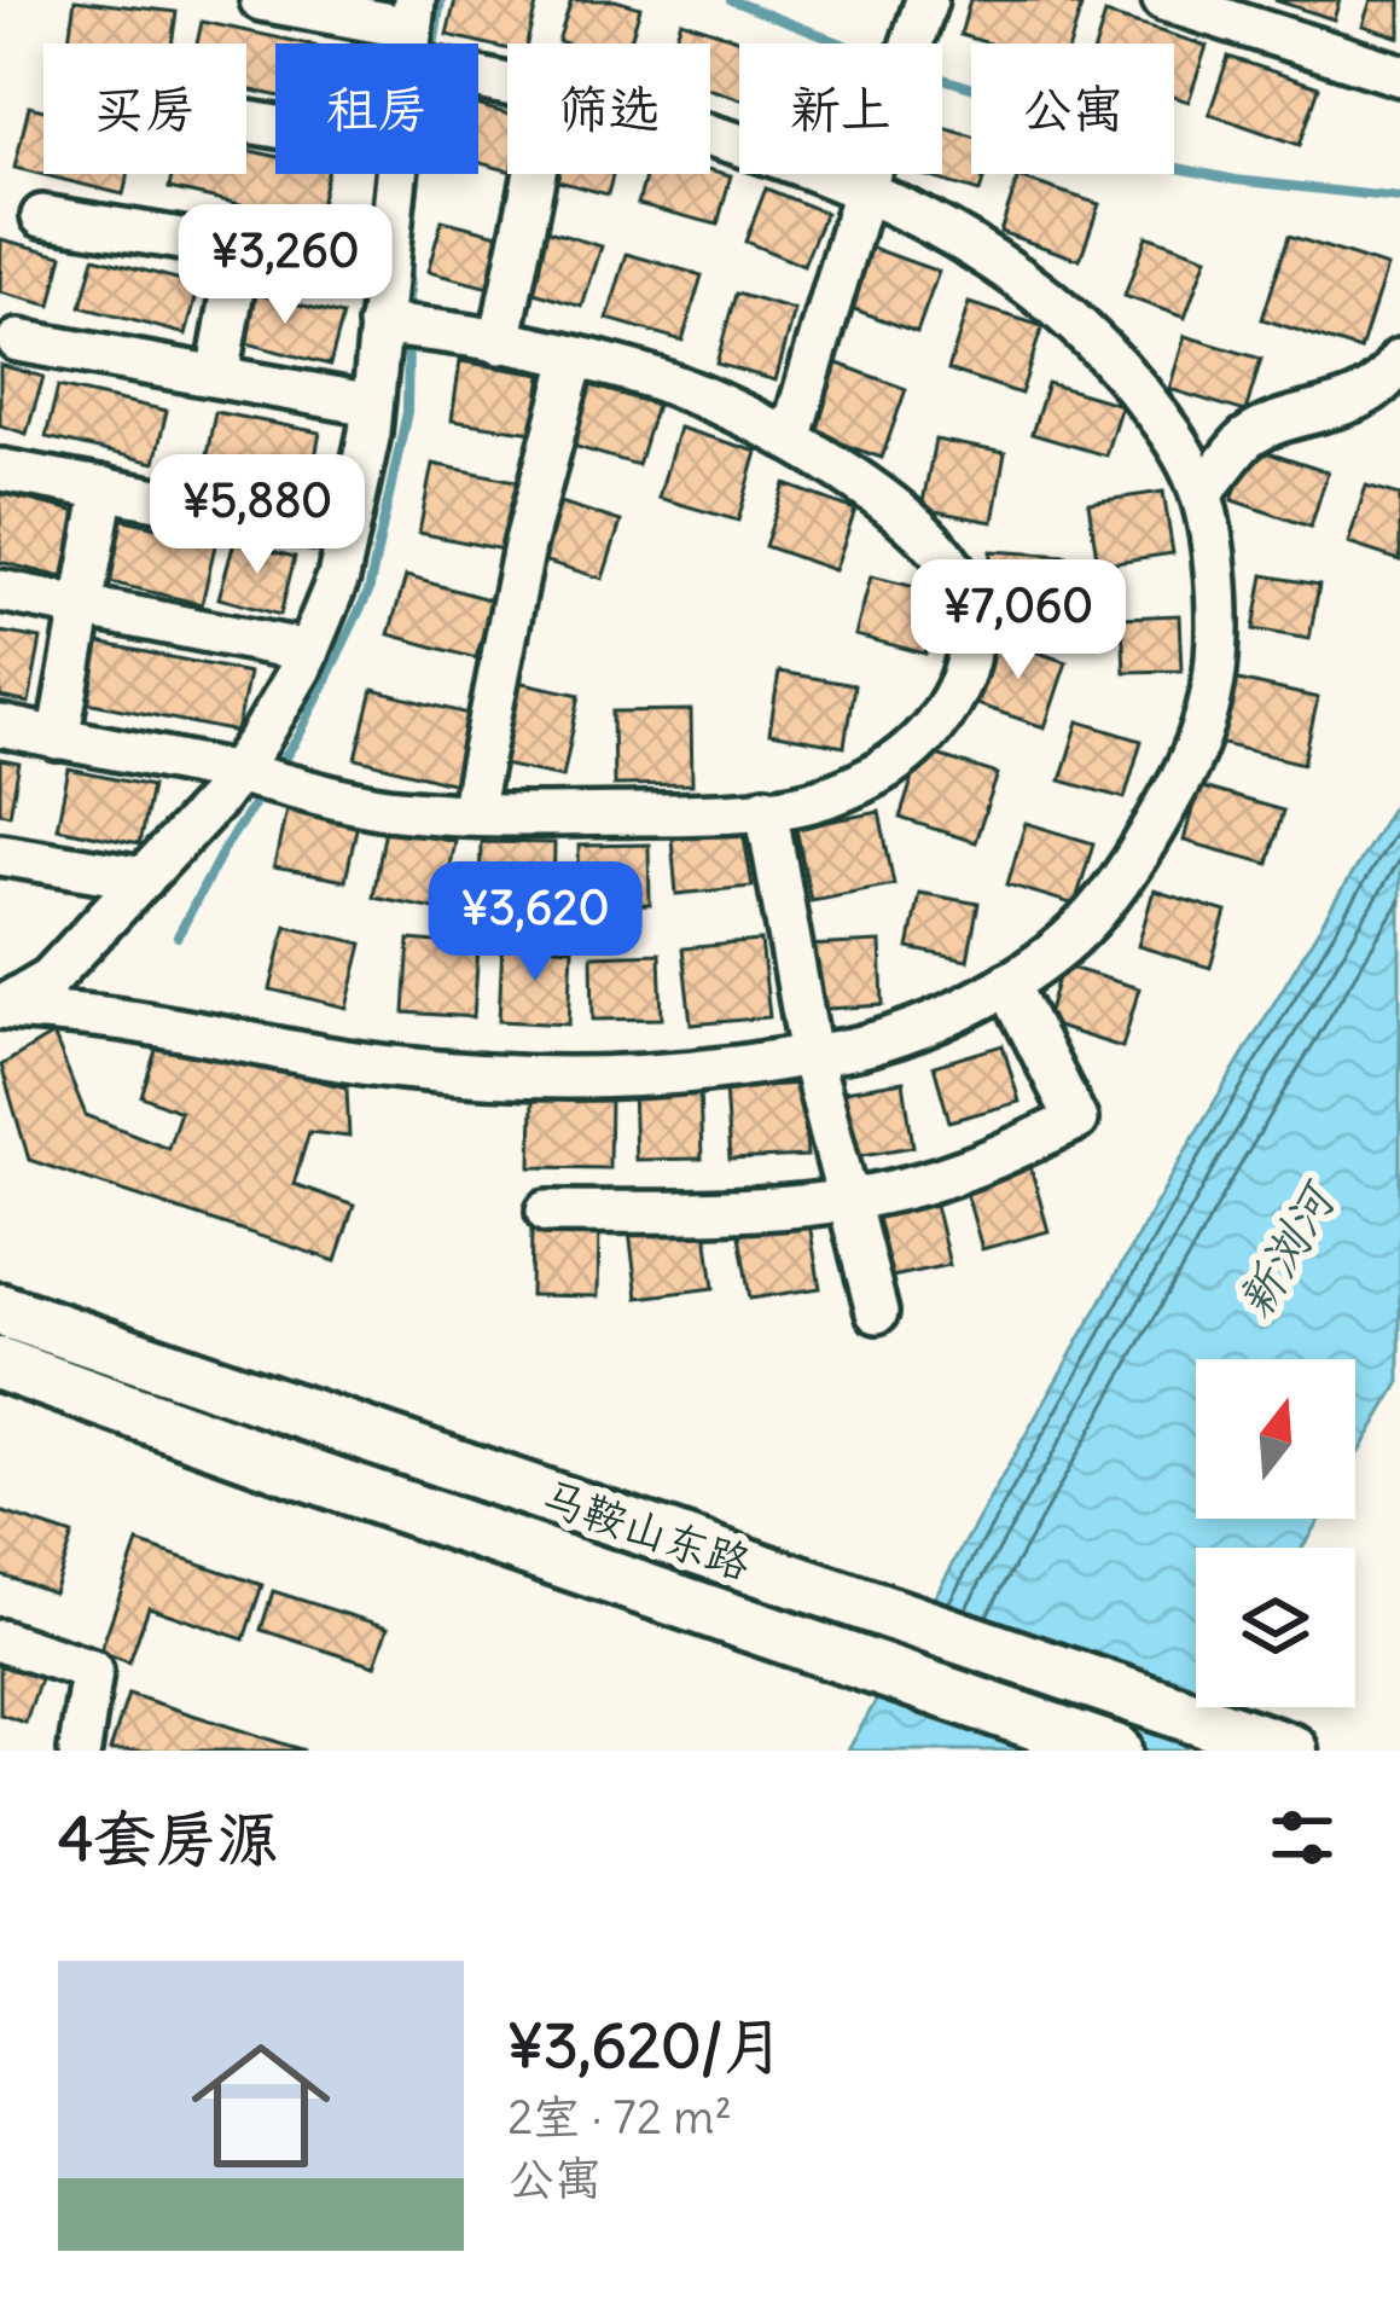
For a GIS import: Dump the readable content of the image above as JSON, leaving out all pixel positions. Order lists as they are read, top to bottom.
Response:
{
  "streets": {
    "main road": ["马鞍山东路"]
  },
  "water": ["新浏河"],
  "north": "top",
  "page": {
    "chip": [
      "买房",
      "租房",
      "筛选",
      "新上",
      "公寓"
    ],
    "price": [
      "¥3,260",
      "¥5,880",
      "¥7,060",
      "¥3,620"
    ],
    "heading": "4套房源",
    "list": [
      {
        "name": "¥3,620/月",
        "note": "2室 · 72 m² · 公寓"
      }
    ]
  }
}
